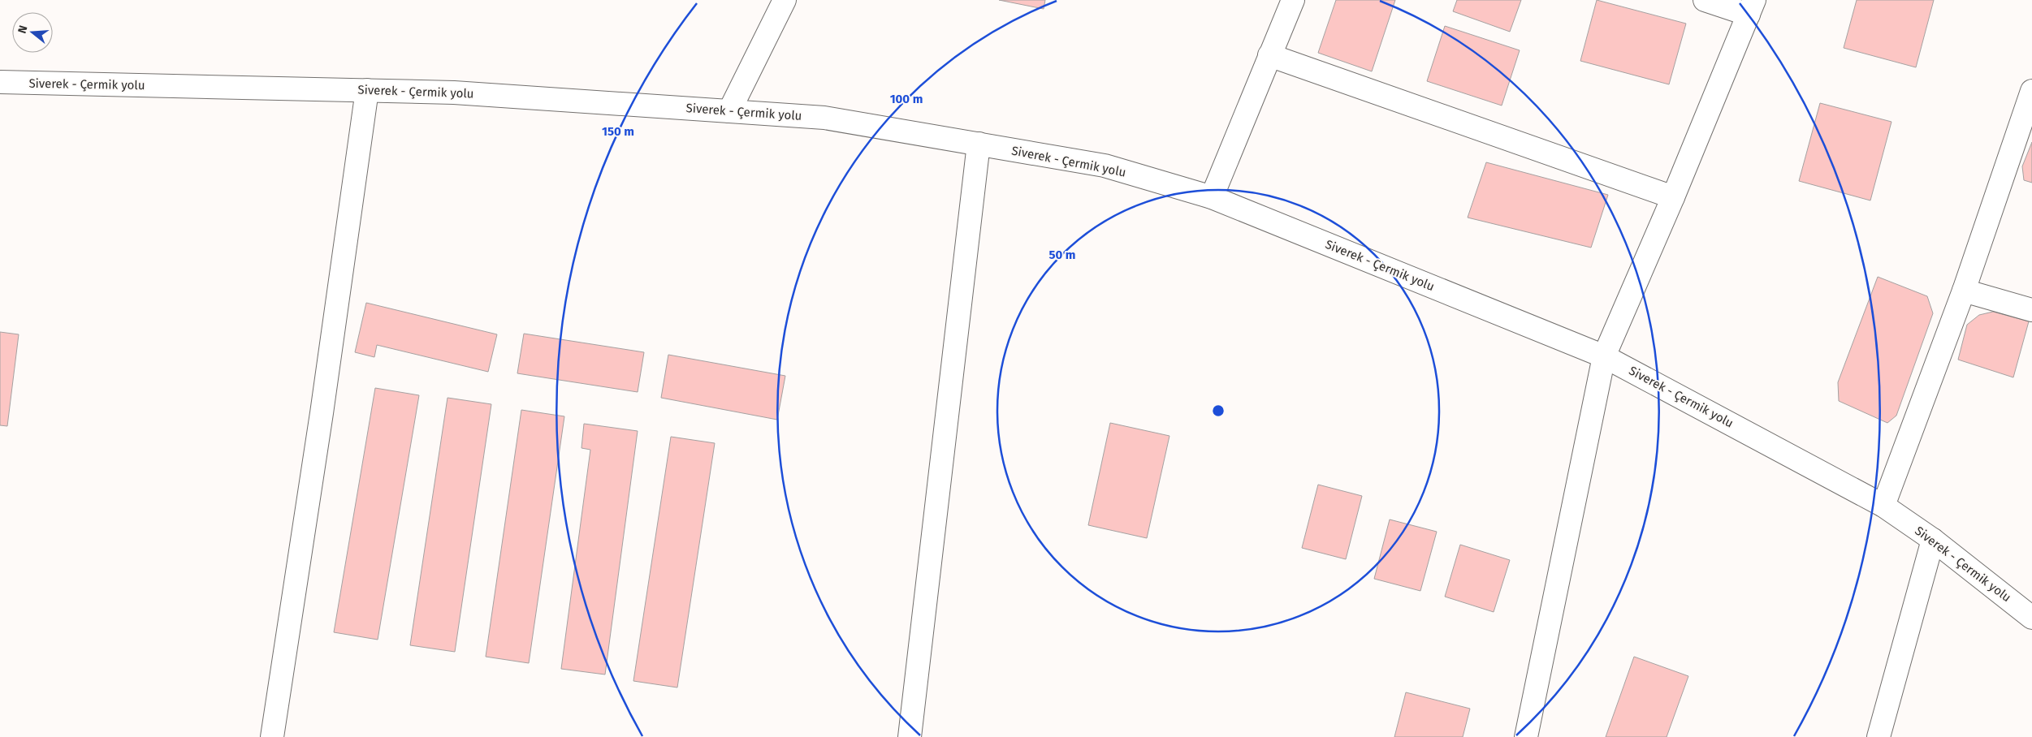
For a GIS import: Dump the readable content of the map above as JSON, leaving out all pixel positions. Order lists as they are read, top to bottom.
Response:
{
  "streets": {
    "street": ["Siverek - Çermik yolu"]
  },
  "north": "left",
  "rings": ["100 m", "150 m", "50 m"]
}
